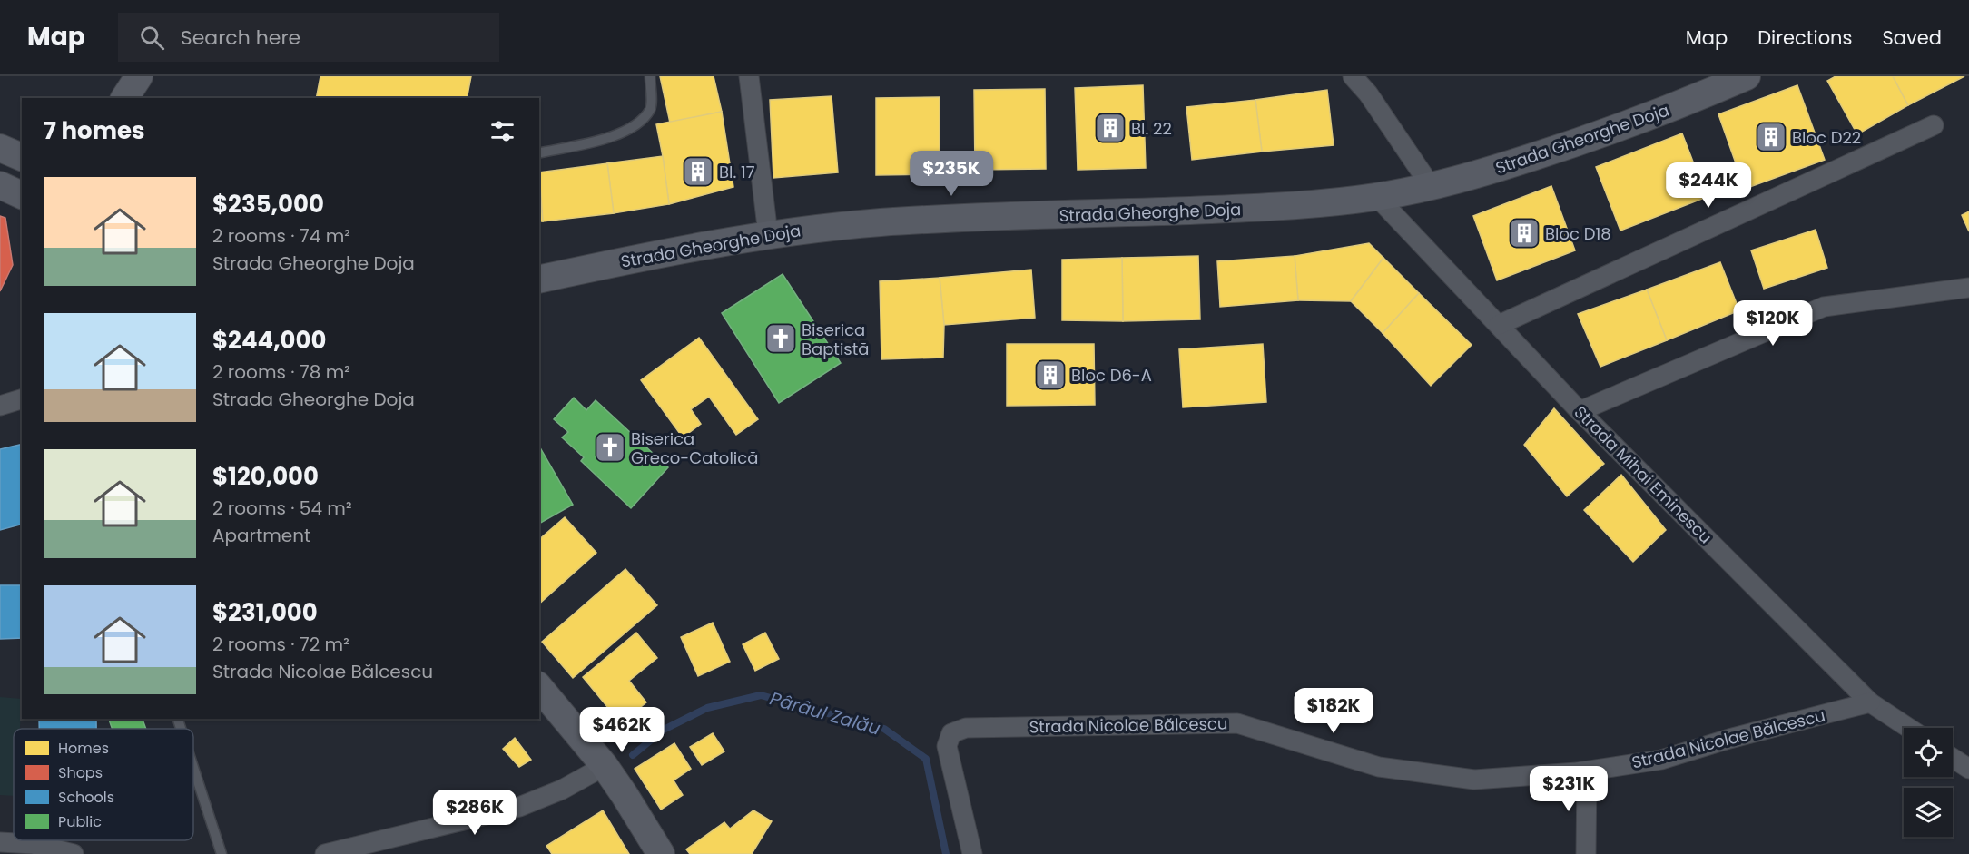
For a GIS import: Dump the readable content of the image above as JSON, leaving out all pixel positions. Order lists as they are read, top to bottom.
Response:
{
  "streets": {
    "main road": ["Strada Gheorghe Doja"],
    "street": ["Strada Mihai Eminescu", "Strada Nicolae Bălcescu"]
  },
  "crossings": [
    ["Strada Gheorghe Doja", "Strada Mihai Eminescu"],
    ["Strada Mihai Eminescu", "Strada Nicolae Bălcescu"]
  ],
  "water": ["Pârâul Zalău"],
  "places": {
    "building": [
      "Bl. 22",
      "Bloc D22",
      "Bl. 17",
      "Bloc D18",
      "Bloc D6-A"
    ],
    "church": ["Biserica Baptistă", "Biserica Greco-Catolică"]
  },
  "legend": [
    "Homes",
    "Shops",
    "Schools",
    "Public"
  ],
  "page": {
    "header": "Map",
    "search": "Search here",
    "nav": ["Map", "Directions", "Saved"],
    "heading": "7 homes",
    "price": [
      "$235K",
      "$244K",
      "$120K",
      "$182K",
      "$462K",
      "$231K",
      "$286K"
    ],
    "list": [
      {
        "name": "$235,000",
        "note": "2 rooms · 74 m² · Strada Gheorghe Doja"
      },
      {
        "name": "$244,000",
        "note": "2 rooms · 78 m² · Strada Gheorghe Doja"
      },
      {
        "name": "$120,000",
        "note": "2 rooms · 54 m² · Apartment"
      },
      {
        "name": "$231,000",
        "note": "2 rooms · 72 m² · Strada Nicolae Bălcescu"
      }
    ]
  }
}
